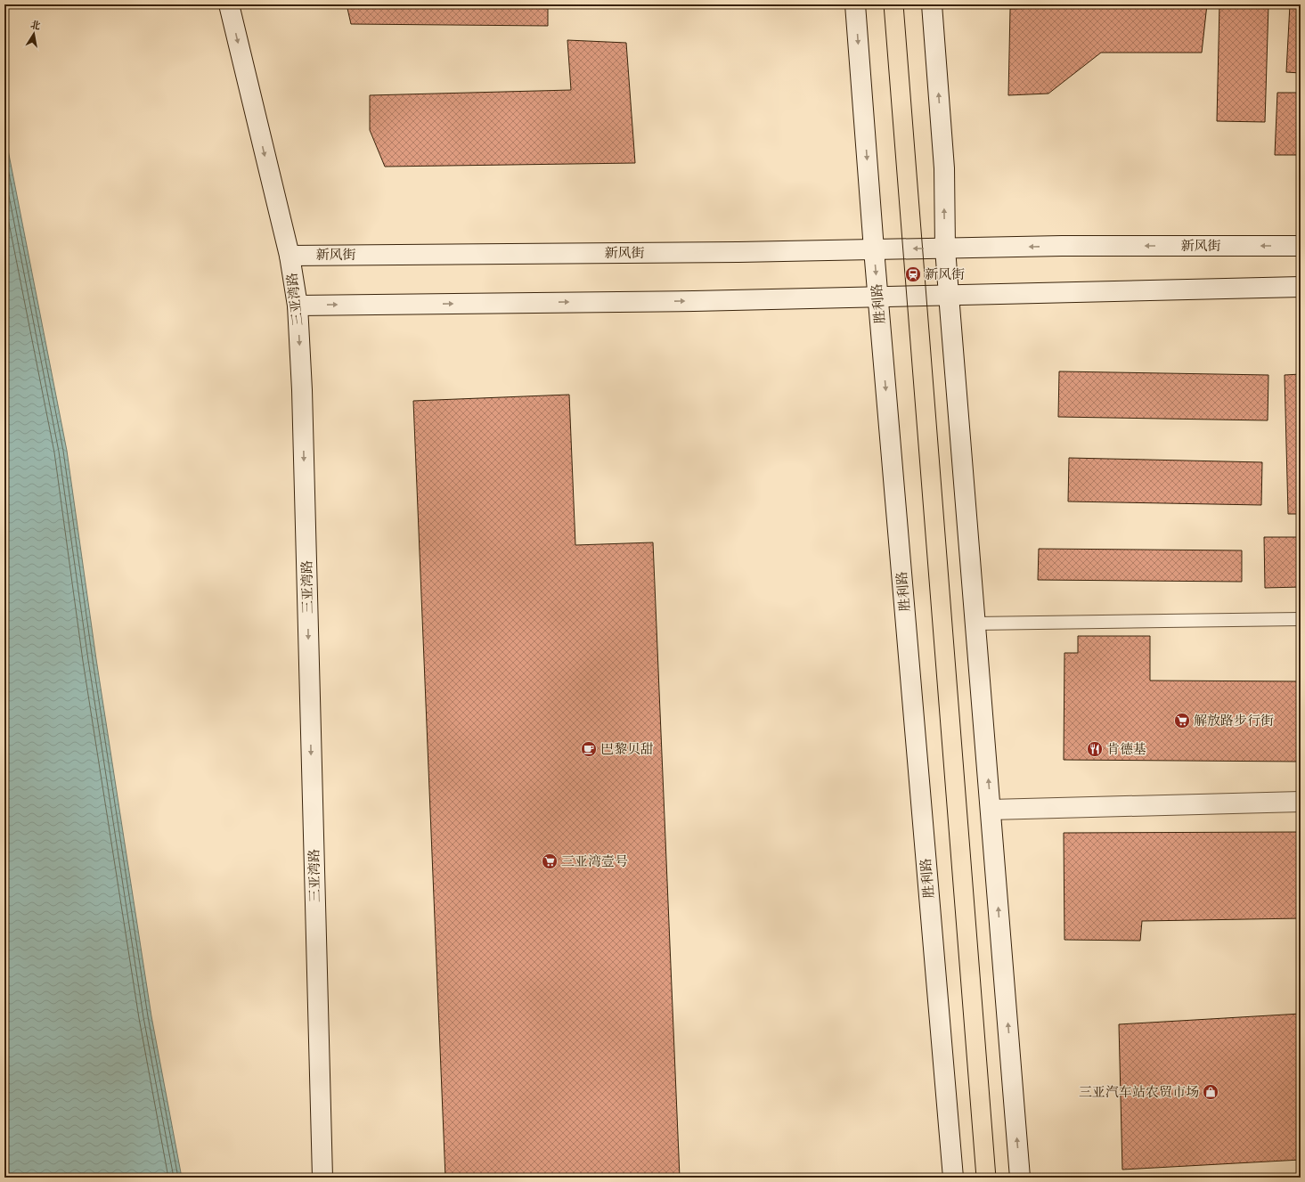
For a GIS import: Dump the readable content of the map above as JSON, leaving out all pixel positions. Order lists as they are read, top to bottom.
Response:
{
  "streets": {
    "main road": ["新风街", "三亚湾路", "胜利路"]
  },
  "crossings": [
    ["新风街", "三亚湾路"],
    ["新风街", "胜利路"]
  ],
  "one_way": ["三亚湾路"],
  "places": {
    "station": ["新风街"],
    "supermarket": ["解放路步行街", "三亚湾壹号"],
    "cafe": ["巴黎贝甜"],
    "restaurant": ["肯德基"],
    "shop": ["三亚汽车站农贸市场"]
  },
  "north": "top"
}
